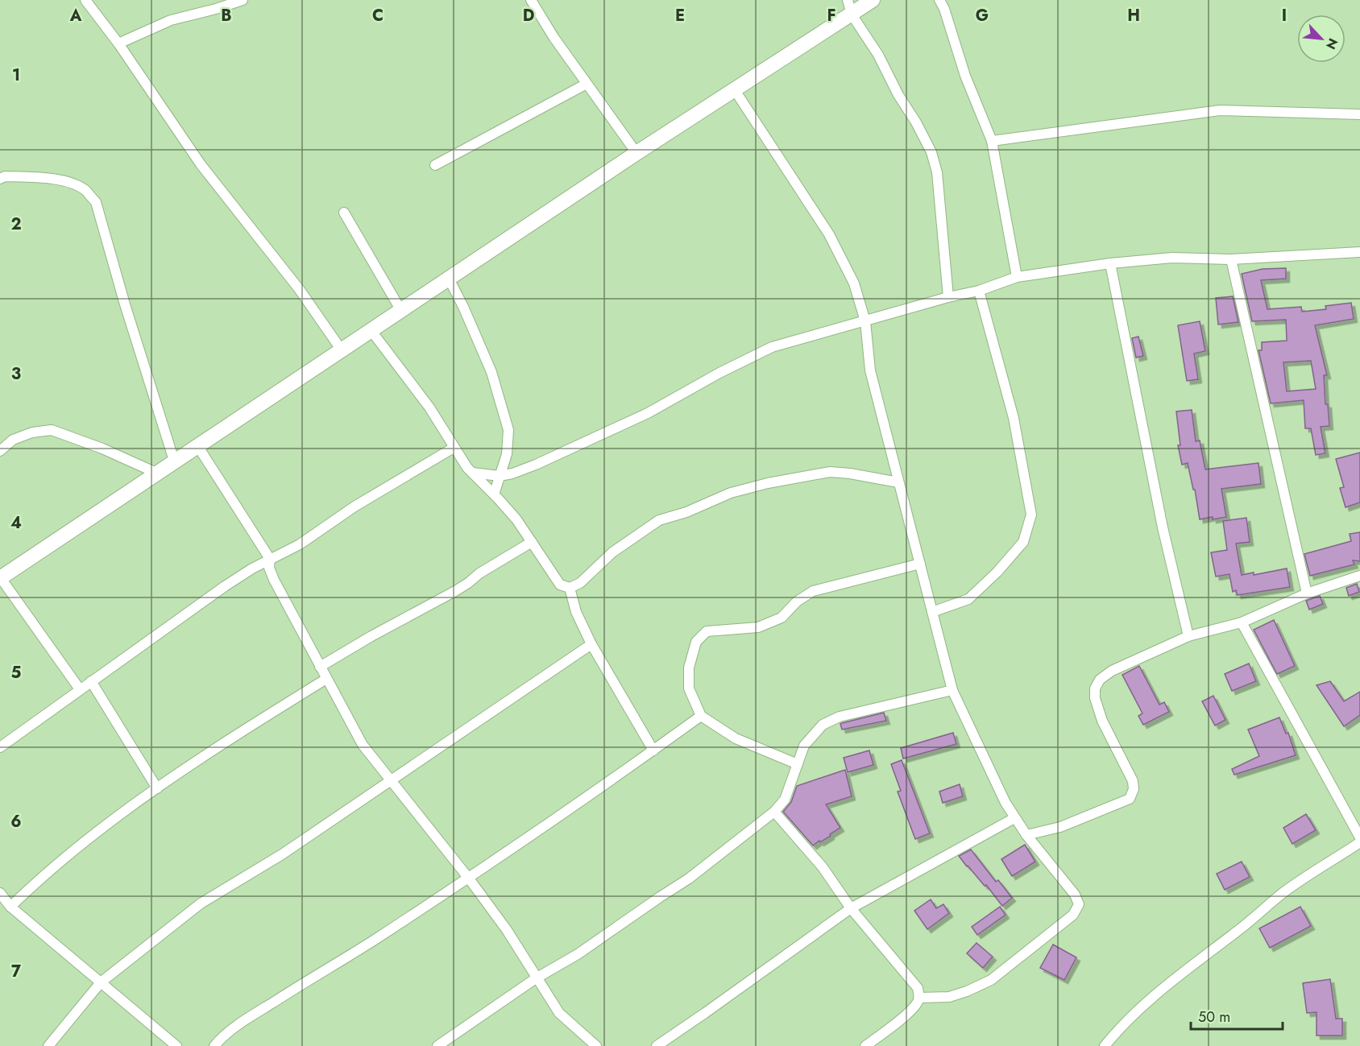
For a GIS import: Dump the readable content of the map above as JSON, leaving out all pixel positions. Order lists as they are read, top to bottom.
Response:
{
  "scale_bar": "50 m",
  "north": "bottom right",
  "grid": {
    "columns": [
      "A",
      "B",
      "C",
      "D",
      "E",
      "F",
      "G",
      "H",
      "I"
    ],
    "rows": [
      "1",
      "2",
      "3",
      "4",
      "5",
      "6",
      "7"
    ]
  }
}
